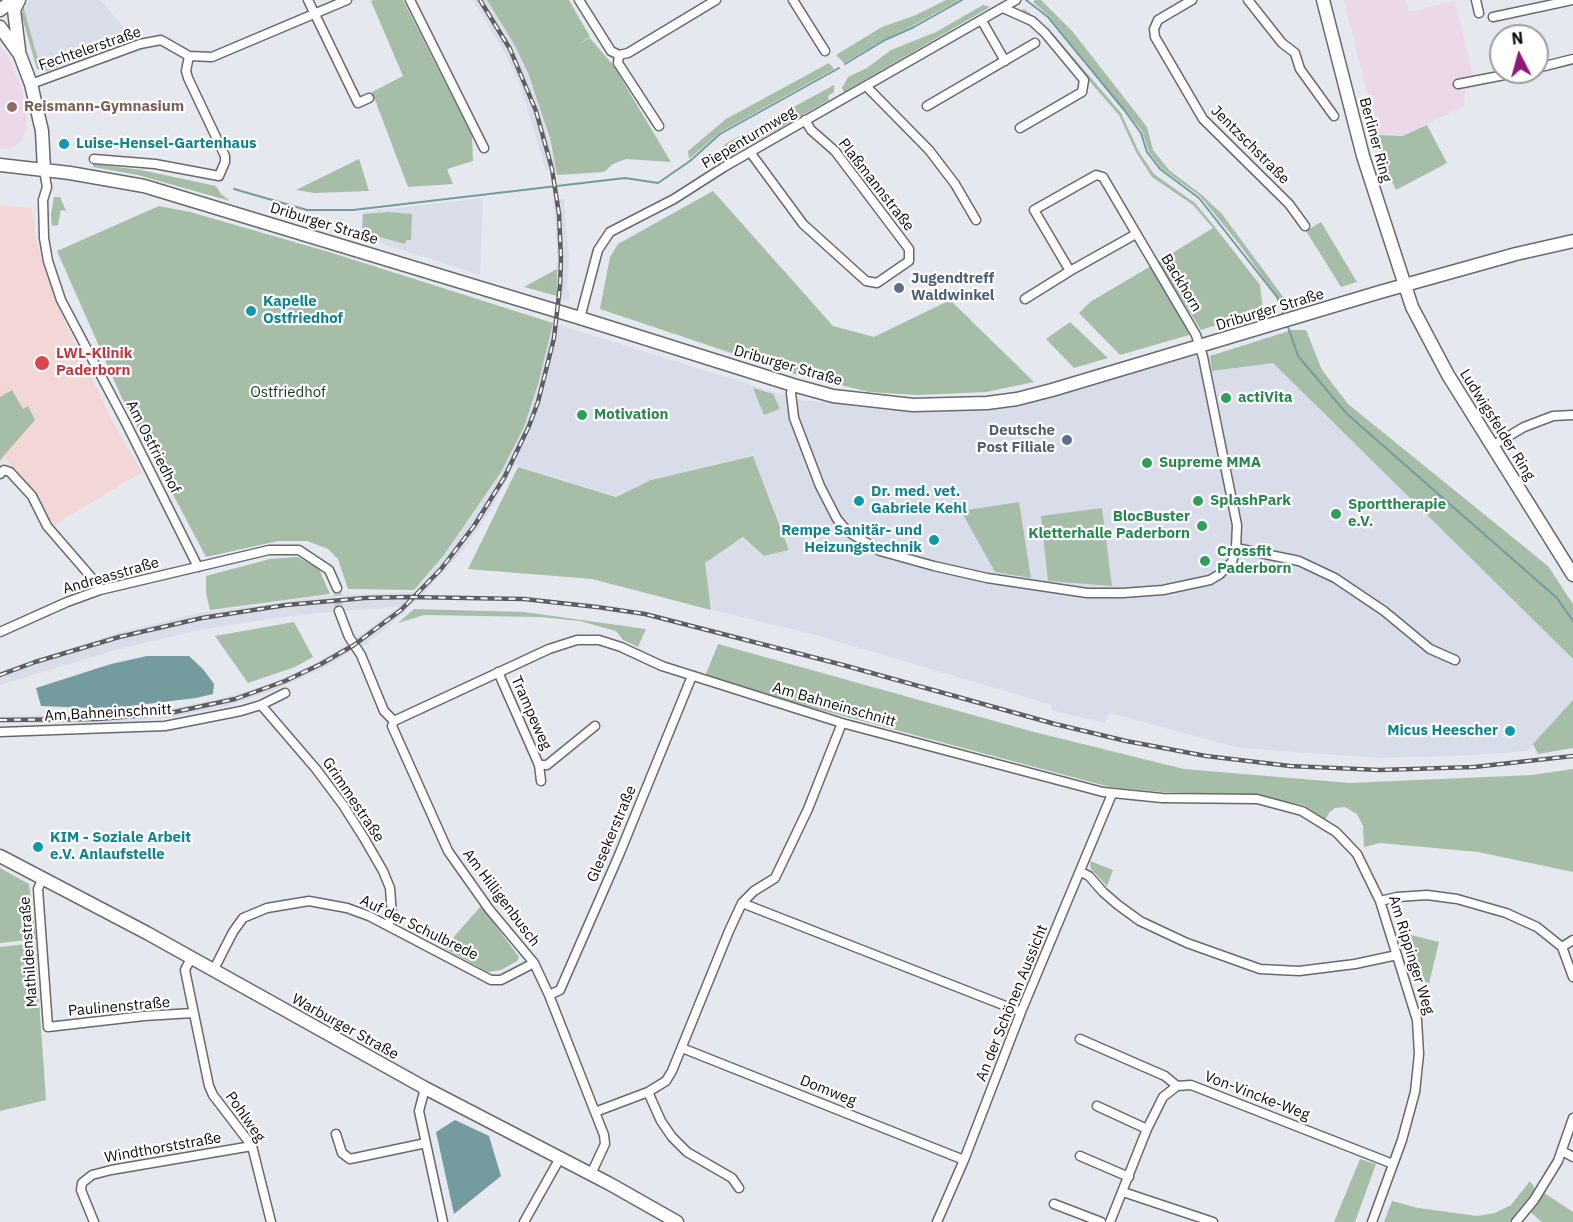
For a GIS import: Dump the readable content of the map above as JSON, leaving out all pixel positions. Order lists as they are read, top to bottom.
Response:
{
  "streets": {
    "main road": [
      "Berliner Ring",
      "Driburger Straße",
      "Ludwigsfelder Ring",
      "Warburger Straße"
    ],
    "street": [
      "Fechtelerstraße",
      "Piepenturmweg",
      "Jentzschstraße",
      "Plaßmannstraße",
      "Backhorn",
      "Am Ostfriedhof",
      "Andreasstraße",
      "Am Bahneinschnitt",
      "Trampeweg",
      "Grimmestraße",
      "Glesekerstraße",
      "Am Hilligenbusch",
      "Auf der Schulbrede",
      "Mathildenstraße",
      "Am Rippinger Weg",
      "An der Schönen Aussicht",
      "Paulinenstraße",
      "Domweg",
      "Von-Vincke-Weg",
      "Pohlweg",
      "Windthorststraße"
    ]
  },
  "crossings": [
    ["Piepenturmweg", "Plaßmannstraße"],
    ["Piepenturmweg", "Driburger Straße"],
    ["Berliner Ring", "Driburger Straße"],
    ["Berliner Ring", "Ludwigsfelder Ring"],
    ["Driburger Straße", "Backhorn"],
    ["Driburger Straße", "Ludwigsfelder Ring"],
    ["Driburger Straße", "Am Ostfriedhof"],
    ["Am Ostfriedhof", "Andreasstraße"],
    ["Am Bahneinschnitt", "Trampeweg"],
    ["Am Bahneinschnitt", "Grimmestraße"],
    ["Am Bahneinschnitt", "Glesekerstraße"],
    ["Am Bahneinschnitt", "Am Hilligenbusch"],
    ["Am Bahneinschnitt", "Am Rippinger Weg"],
    ["Am Bahneinschnitt", "An der Schönen Aussicht"],
    ["Grimmestraße", "Auf der Schulbrede"],
    ["Glesekerstraße", "Am Hilligenbusch"],
    ["Am Hilligenbusch", "Auf der Schulbrede"],
    ["Am Hilligenbusch", "Warburger Straße"],
    ["Auf der Schulbrede", "Warburger Straße"],
    ["Mathildenstraße", "Paulinenstraße"],
    ["Mathildenstraße", "Warburger Straße"],
    ["Am Rippinger Weg", "Von-Vincke-Weg"],
    ["An der Schönen Aussicht", "Domweg"],
    ["Paulinenstraße", "Pohlweg"],
    ["Warburger Straße", "Pohlweg"],
    ["Pohlweg", "Windthorststraße"]
  ],
  "parks": ["Ostfriedhof"],
  "places": [
    "Reismann-Gymnasium",
    "Luise-Hensel-Gartenhaus",
    "Jugendtreff Waldwinkel",
    "Kapelle Ostfriedhof",
    "LWL-Klinik Paderborn",
    "actiVita",
    "Motivation",
    "Deutsche Post Filiale",
    "Supreme MMA",
    "Dr. med. vet. Gabriele Kehl",
    "SplashPark",
    "Sporttherapie e.V.",
    "BlocBuster Kletterhalle Paderborn",
    "Rempe Sanitär- und Heizungstechnik",
    "Crossfit Paderborn",
    "Micus Heescher",
    "KIM - Soziale Arbeit e.V. Anlaufstelle"
  ],
  "north": "top"
}
